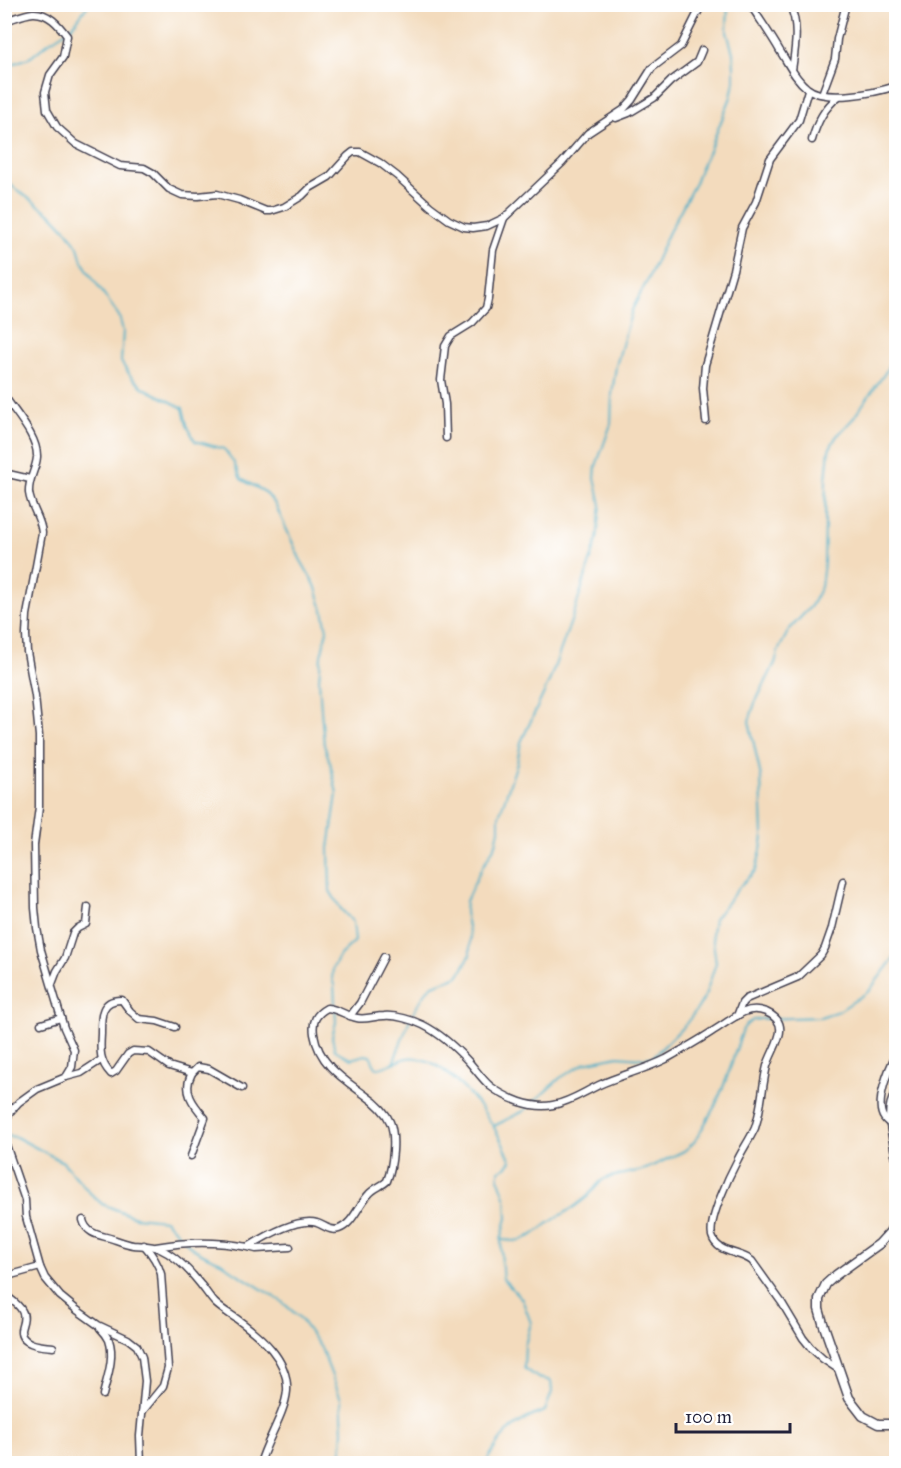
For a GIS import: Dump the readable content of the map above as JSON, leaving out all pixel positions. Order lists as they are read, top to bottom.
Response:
{
  "scale_bar": "100 m"
}
